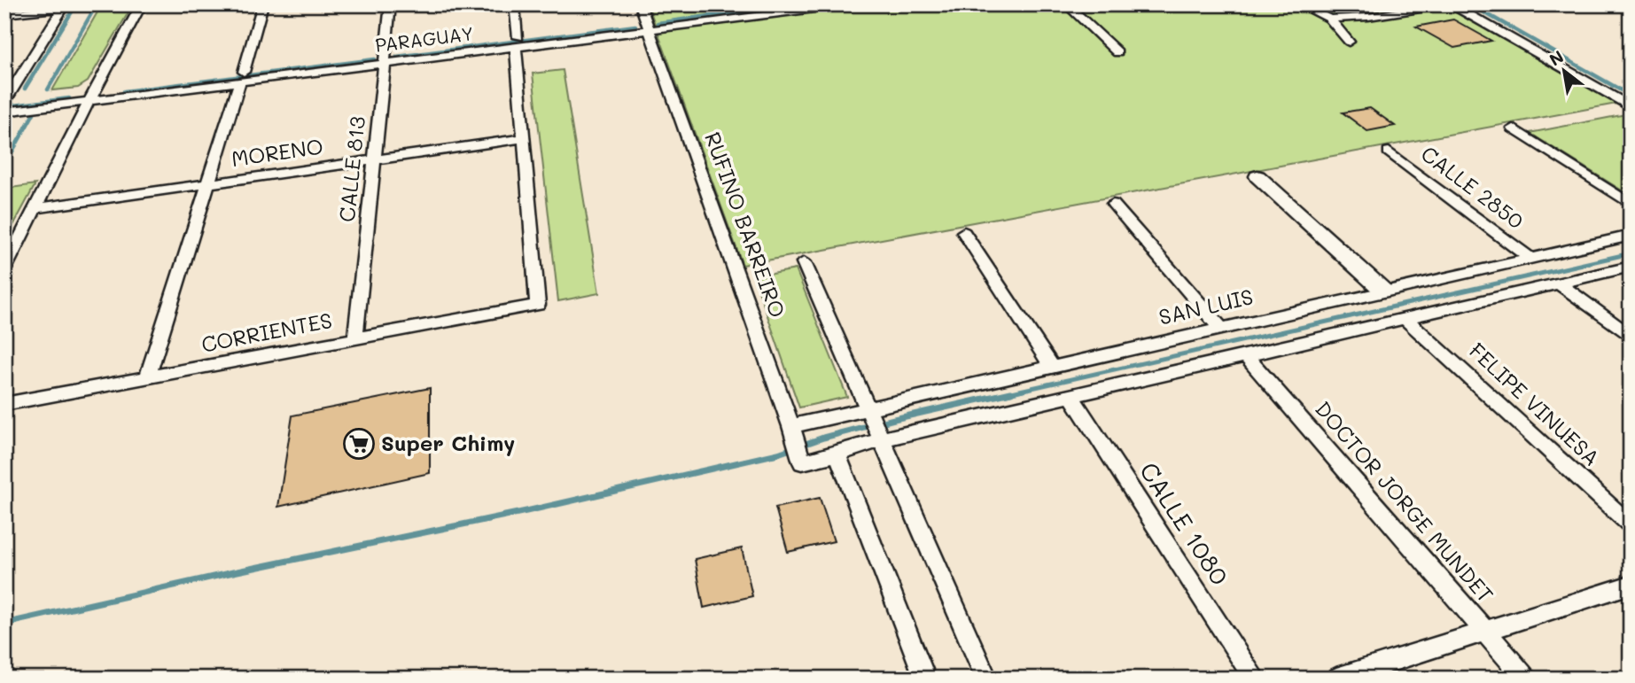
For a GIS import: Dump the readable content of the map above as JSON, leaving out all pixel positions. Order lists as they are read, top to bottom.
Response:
{
  "streets": {
    "street": [
      "PARAGUAY",
      "MORENO",
      "CALLE 813",
      "CALLE 2850",
      "RUFINO BARREIRO",
      "SAN LUIS",
      "CORRIENTES",
      "FELIPE VINUESA",
      "DOCTOR JORGE MUNDET",
      "CALLE 1080"
    ]
  },
  "crossings": [
    ["PARAGUAY", "CALLE 813"],
    ["PARAGUAY", "RUFINO BARREIRO"],
    ["MORENO", "CALLE 813"],
    ["MORENO", "CORRIENTES"],
    ["CALLE 813", "CORRIENTES"],
    ["CALLE 2850", "SAN LUIS"],
    ["RUFINO BARREIRO", "SAN LUIS"]
  ],
  "places": {
    "supermarket": ["Super Chimy"]
  },
  "north": "top left"
}
